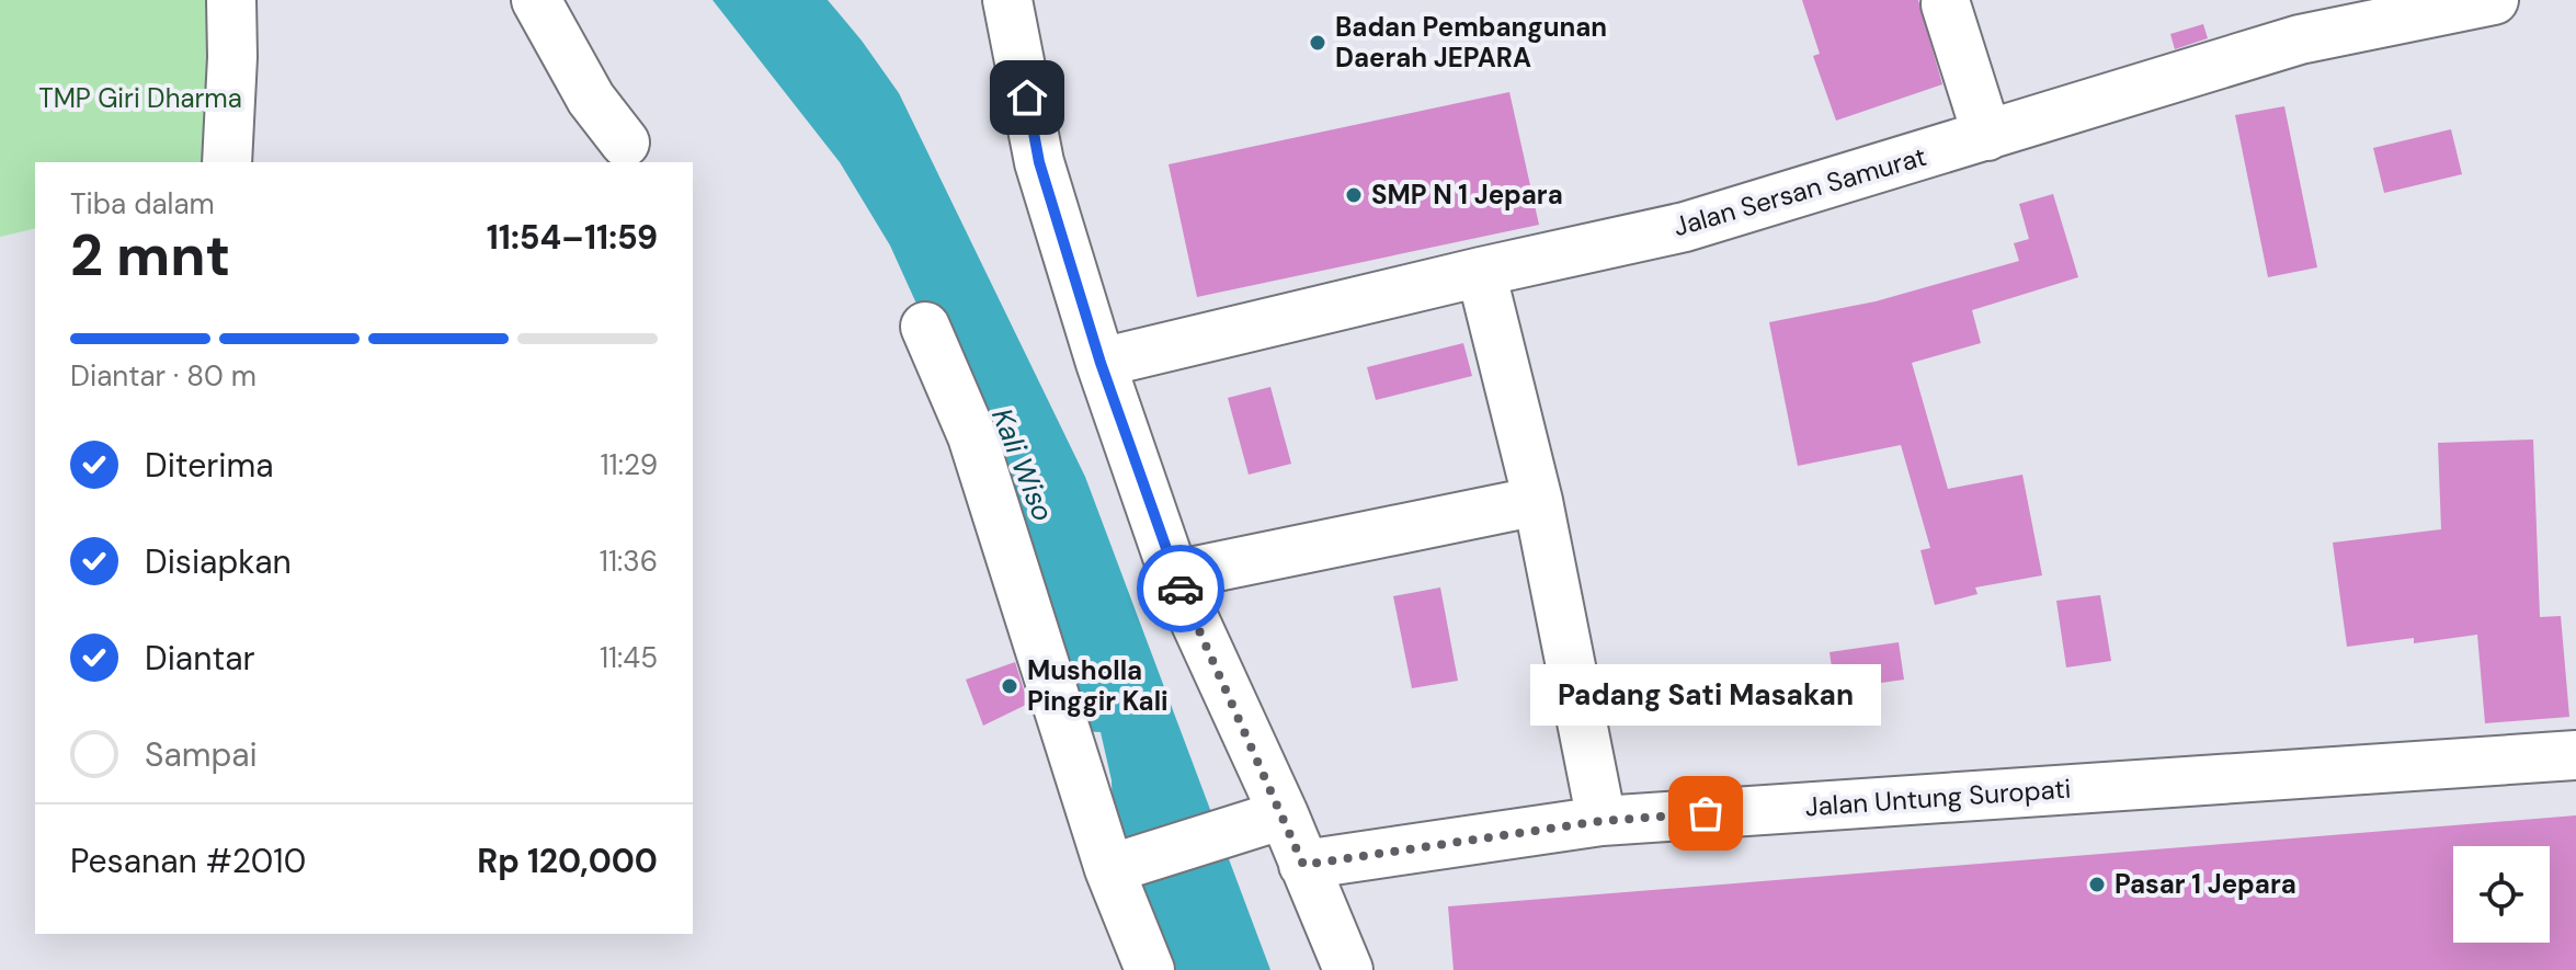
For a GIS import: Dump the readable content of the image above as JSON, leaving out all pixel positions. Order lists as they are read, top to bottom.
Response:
{
  "streets": {
    "street": ["Jalan Sersan Samurat", "Jalan Untung Suropati"]
  },
  "water": ["Kali Wiso"],
  "parks": ["TMP Giri Dharma"],
  "places": [
    "Badan Pembangunan Daerah JEPARA",
    "SMP N 1 Jepara",
    "Musholla Pinggir Kali",
    "Padang Sati Masakan",
    "Pasar 1 Jepara"
  ],
  "page": {
    "heading": ["2 mnt", "Tiba dalam", "11:54–11:59"],
    "panel": ["Pesanan #2010", "Rp 120,000"],
    "bar": "Diantar · 80 m",
    "list": [
      ["Diterima", "11:29"],
      ["Disiapkan", "11:36"],
      ["Diantar", "11:45"],
      "Sampai"
    ],
    "bubble": "Padang Sati Masakan"
  }
}
